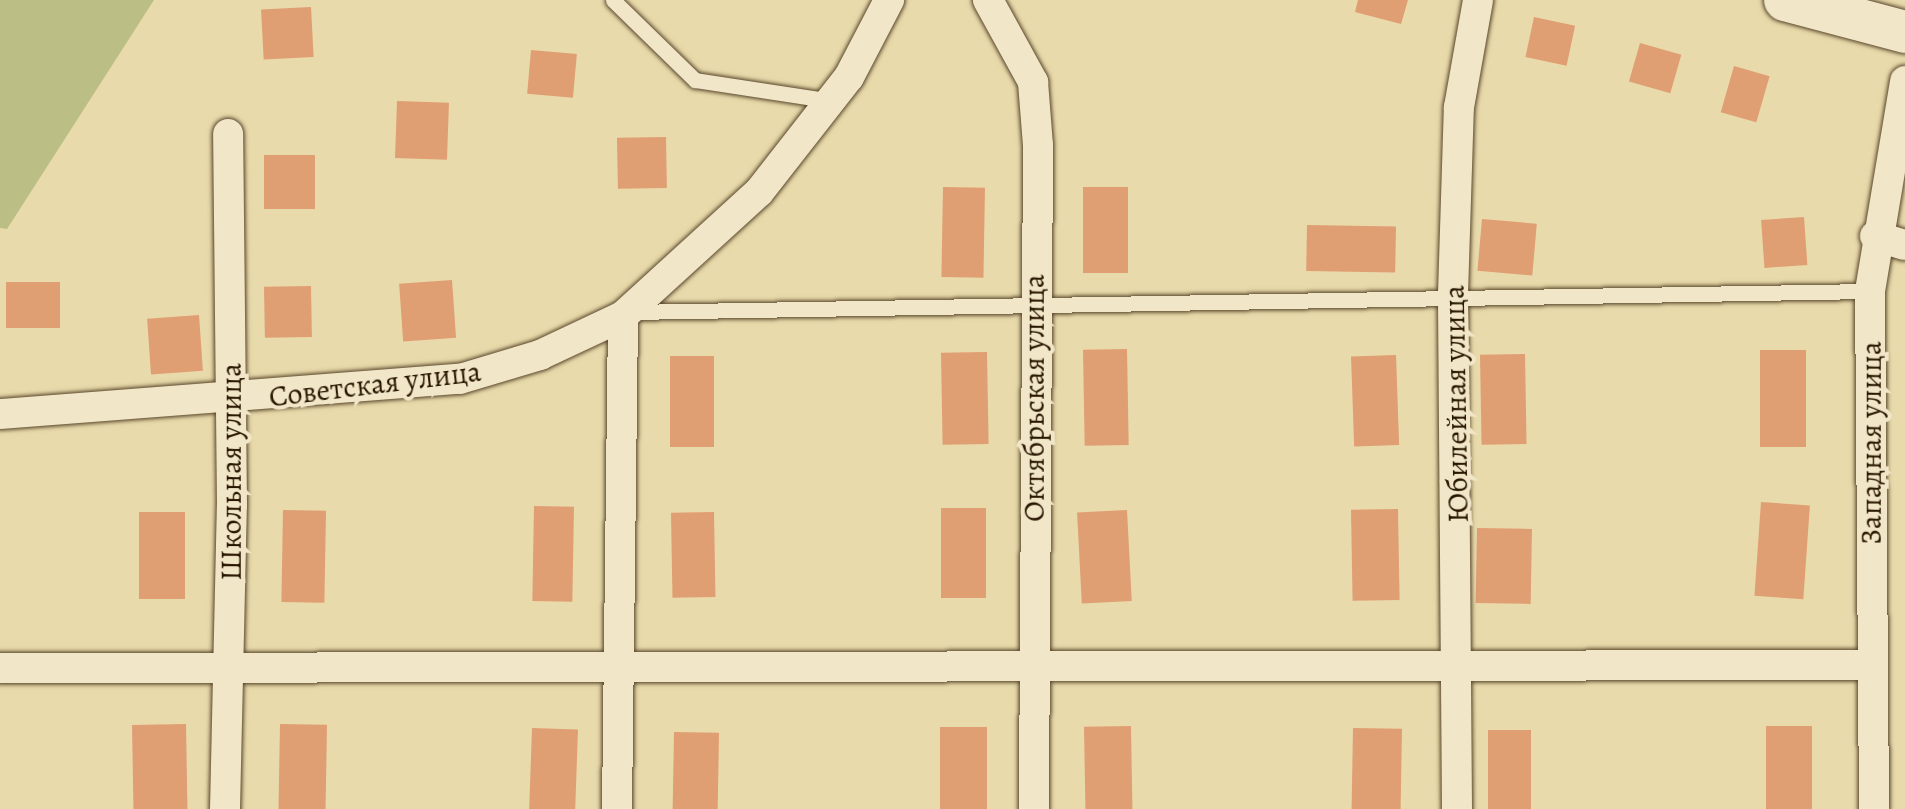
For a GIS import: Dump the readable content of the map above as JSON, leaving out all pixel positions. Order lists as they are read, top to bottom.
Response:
{
  "streets": {
    "street": [
      "Советская улица",
      "Октябрьская улица",
      "Юбилейная улица",
      "Западная улица",
      "Школьная улица"
    ]
  },
  "crossings": [
    ["Советская улица", "Школьная улица"]
  ]
}
